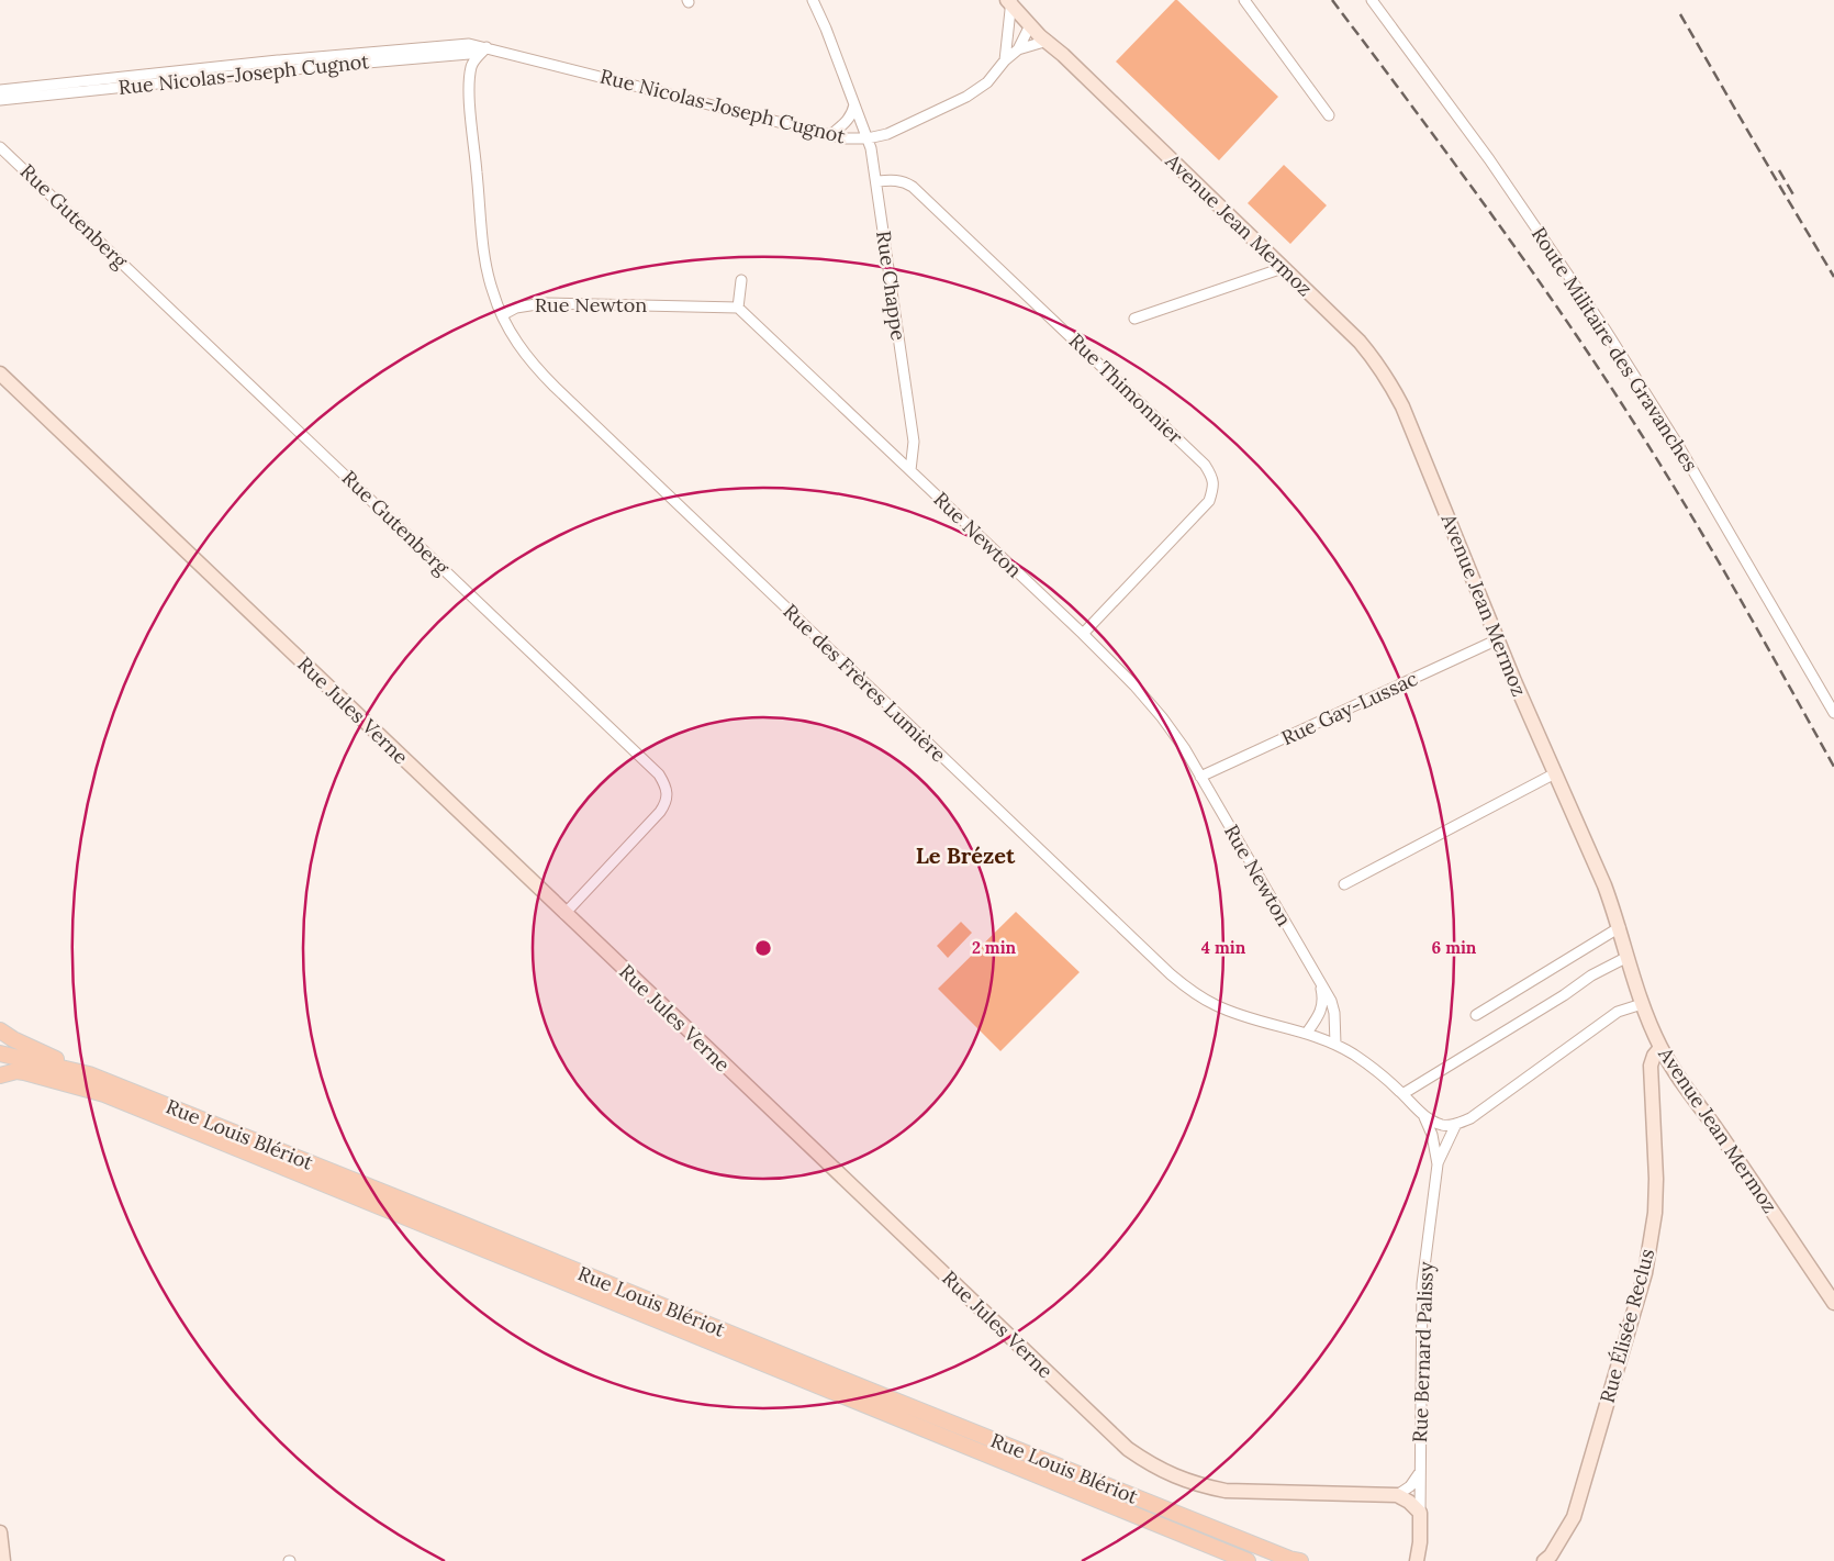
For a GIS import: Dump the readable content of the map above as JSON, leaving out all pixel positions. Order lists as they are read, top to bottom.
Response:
{
  "streets": {
    "main road": [
      "Avenue Jean Mermoz",
      "Rue Jules Verne",
      "Rue Louis Blériot",
      "Rue Élisée Reclus",
      "Rue Bernard Palissy"
    ],
    "street": [
      "Rue Nicolas-Joseph Cugnot",
      "Rue Gutenberg",
      "Rue Chappe",
      "Rue Newton",
      "Route Militaire des Gravanches",
      "Rue Thimonnier",
      "Rue des Frères Lumière",
      "Rue Gay-Lussac"
    ]
  },
  "crossings": [
    ["Rue Nicolas-Joseph Cugnot", "Avenue Jean Mermoz"],
    ["Rue Nicolas-Joseph Cugnot", "Rue Chappe"],
    ["Rue Nicolas-Joseph Cugnot", "Rue des Frères Lumière"],
    ["Rue Gutenberg", "Rue Jules Verne"],
    ["Avenue Jean Mermoz", "Rue Gay-Lussac"],
    ["Avenue Jean Mermoz", "Rue Élisée Reclus"],
    ["Rue Chappe", "Rue Newton"],
    ["Rue Chappe", "Rue Thimonnier"],
    ["Rue Newton", "Rue Thimonnier"],
    ["Rue Newton", "Rue des Frères Lumière"],
    ["Rue Newton", "Rue Gay-Lussac"],
    ["Rue des Frères Lumière", "Rue Bernard Palissy"]
  ],
  "districts": ["Le Brézet"],
  "rings": ["2 min", "4 min", "6 min"]
}
